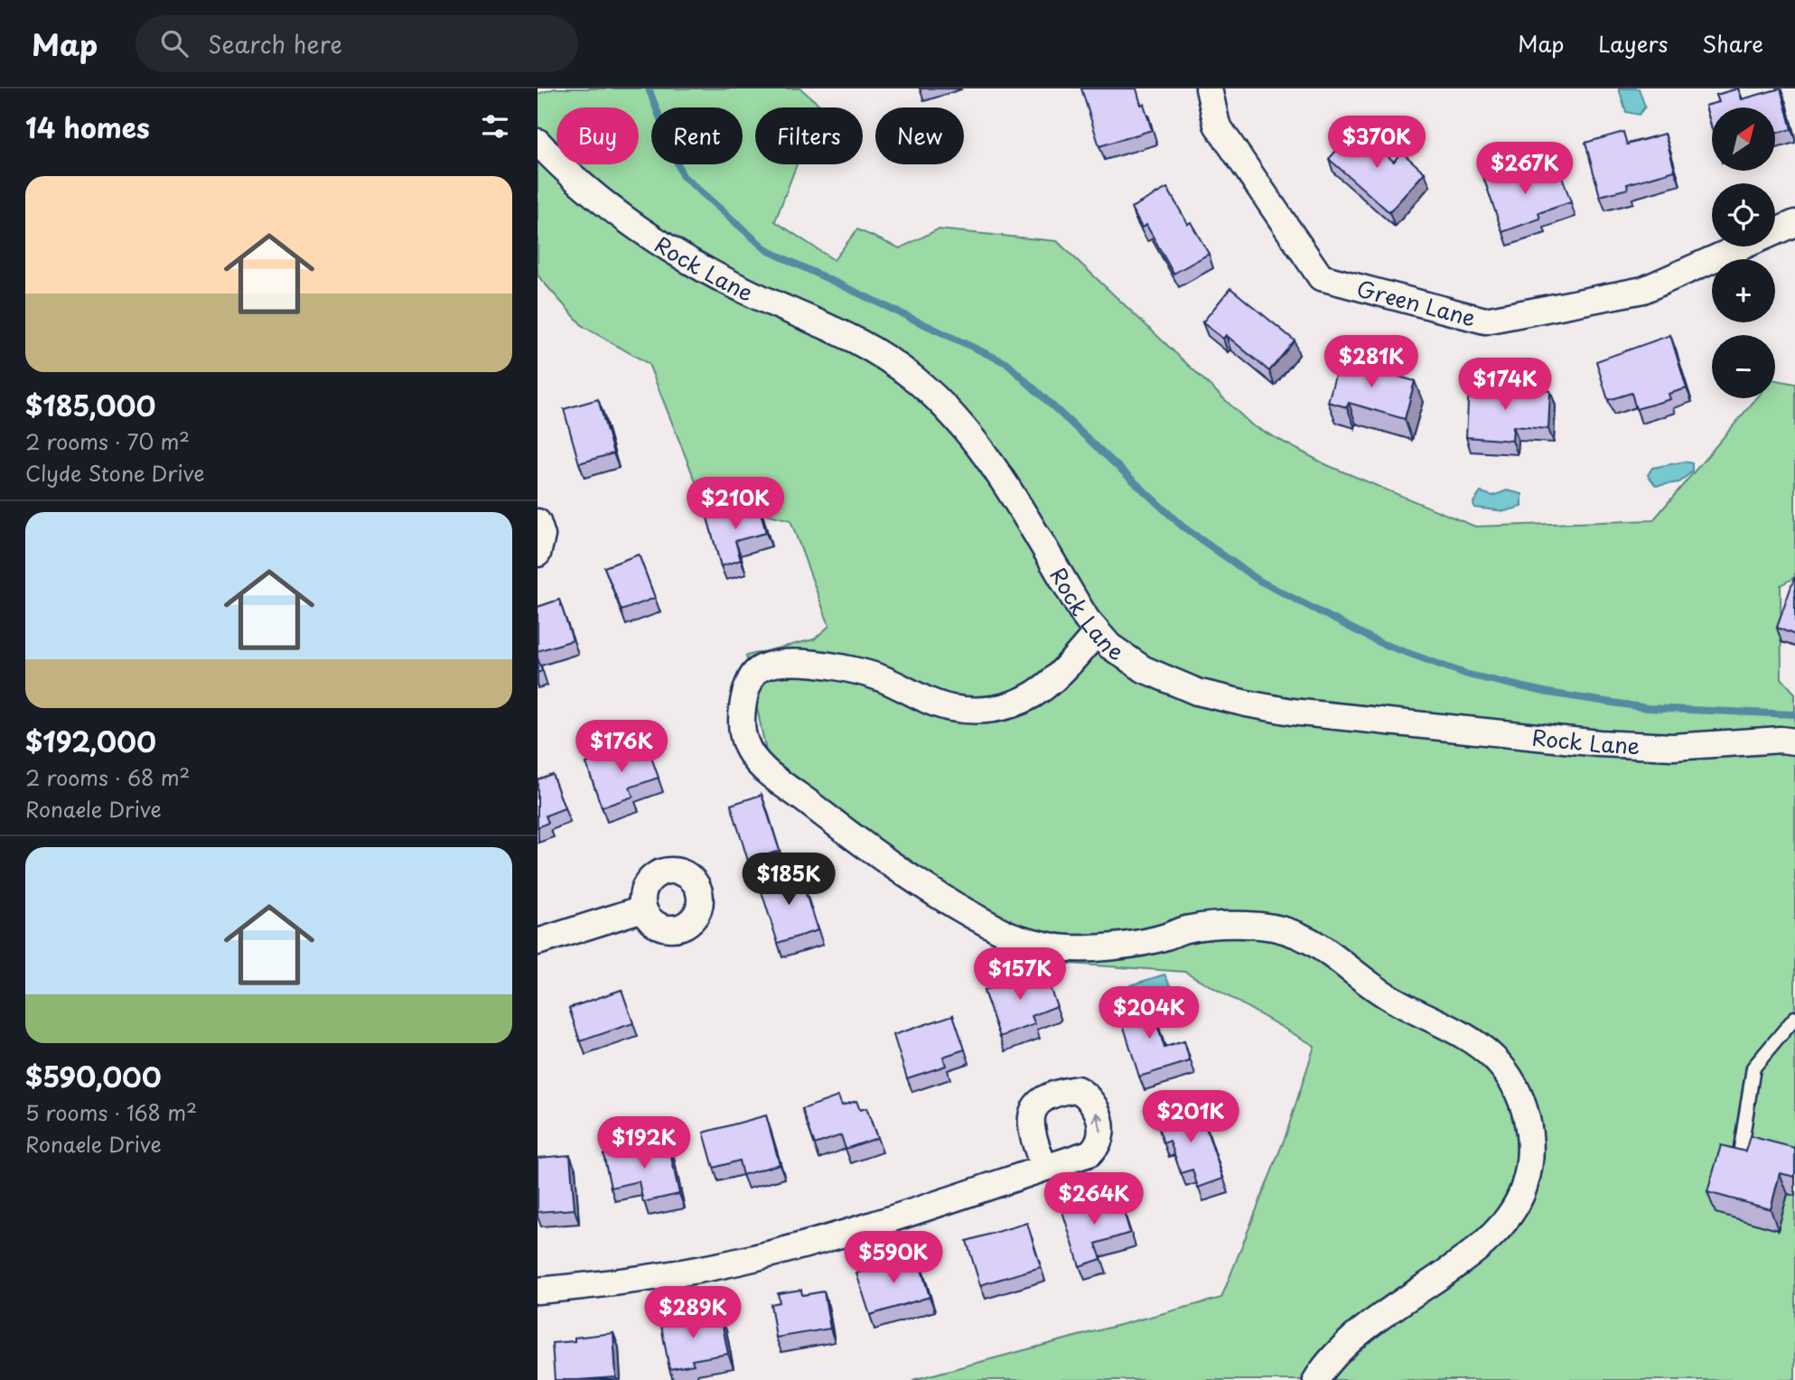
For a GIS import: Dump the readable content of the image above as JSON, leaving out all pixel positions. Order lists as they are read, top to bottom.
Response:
{
  "streets": {
    "street": ["Rock Lane", "Green Lane"]
  },
  "north": "top right",
  "page": {
    "header": "Map",
    "search": "Search here",
    "nav": ["Map", "Layers", "Share"],
    "heading": "14 homes",
    "map_buttons": ["+", "−"],
    "chip": [
      "Buy",
      "Rent",
      "Filters",
      "New"
    ],
    "price": [
      "$370K",
      "$267K",
      "$281K",
      "$174K",
      "$210K",
      "$176K",
      "$185K",
      "$157K",
      "$204K",
      "$201K",
      "$192K",
      "$264K",
      "$590K",
      "$289K"
    ],
    "list": [
      {
        "name": "$185,000",
        "note": "2 rooms · 70 m² · Clyde Stone Drive"
      },
      {
        "name": "$192,000",
        "note": "2 rooms · 68 m² · Ronaele Drive"
      },
      {
        "name": "$590,000",
        "note": "5 rooms · 168 m² · Ronaele Drive"
      }
    ]
  }
}
